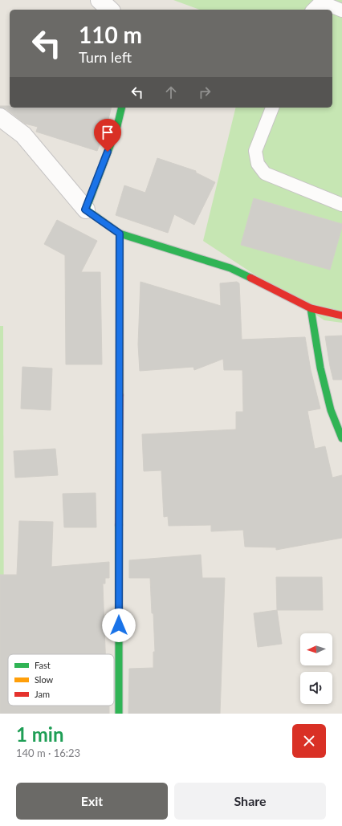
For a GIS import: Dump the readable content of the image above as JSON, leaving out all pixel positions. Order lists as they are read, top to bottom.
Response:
{
  "legend": ["Fast", "Slow", "Jam"],
  "north": "left",
  "page": {
    "turn": ["110 m", "Turn left"],
    "heading": ["1 min", "140 m · 16:23"],
    "buttons": ["Exit", "Share"]
  }
}
